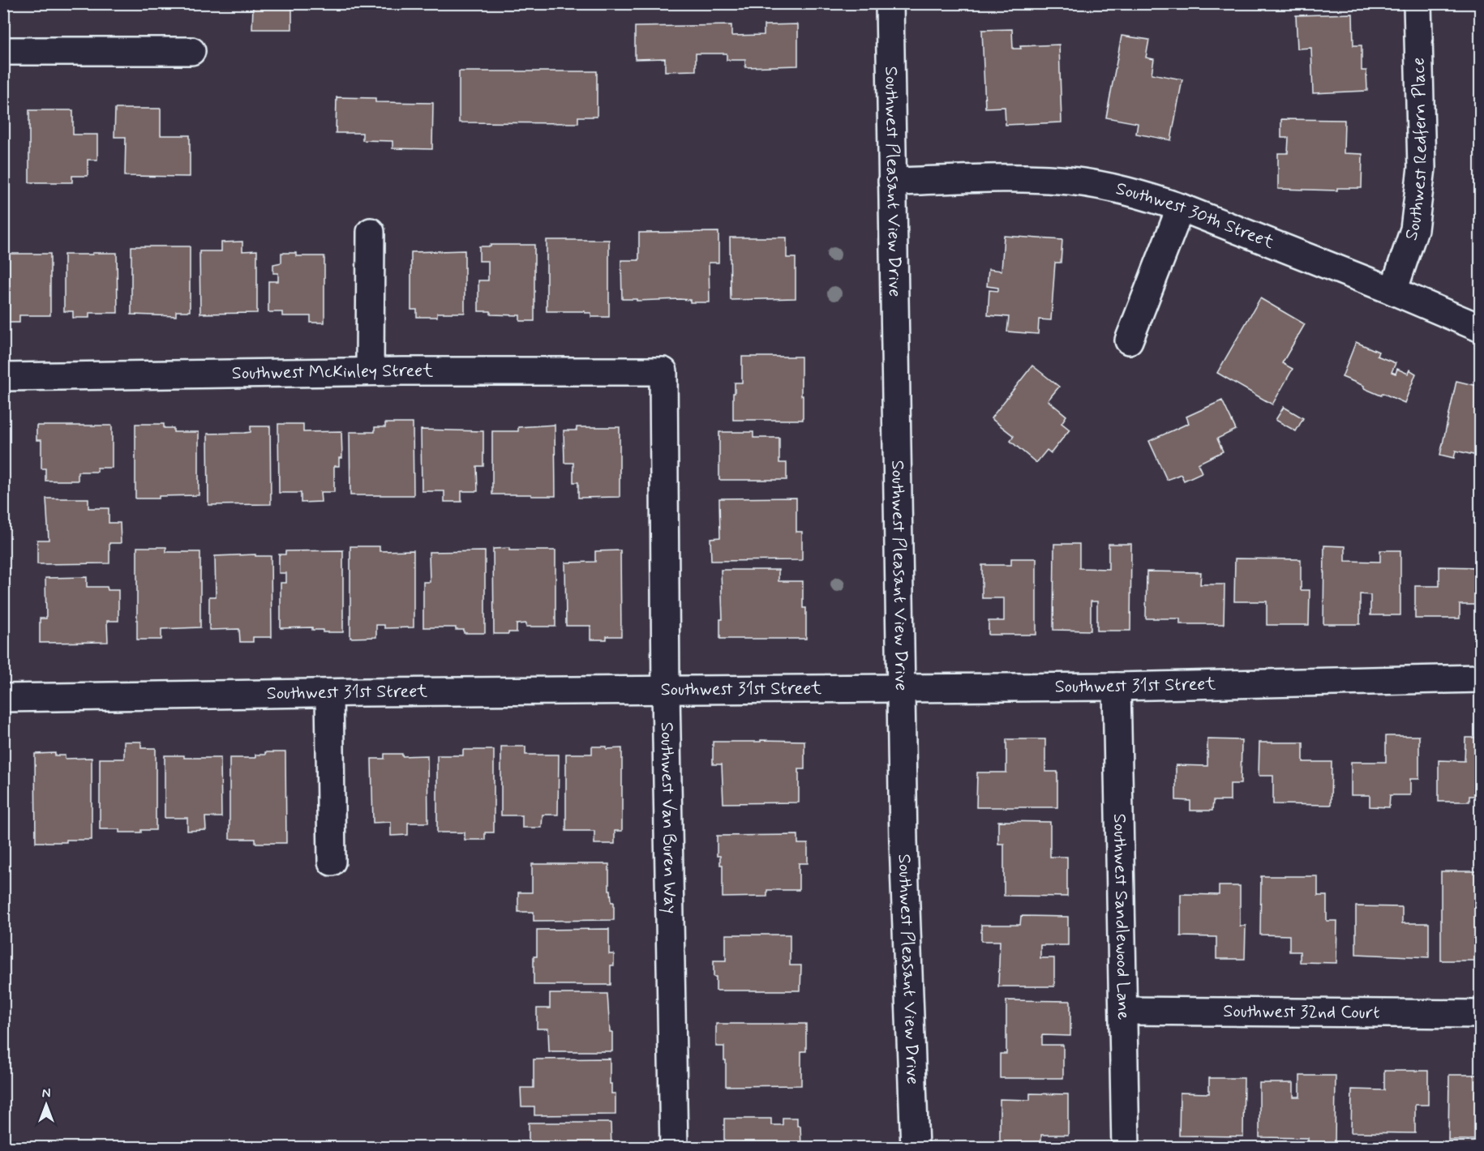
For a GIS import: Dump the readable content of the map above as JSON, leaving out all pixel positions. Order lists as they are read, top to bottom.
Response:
{
  "streets": {
    "street": [
      "Southwest Redfern Place",
      "Southwest Pleasant View Drive",
      "Southwest 30th Street",
      "Southwest McKinley Street",
      "Southwest 31st Street",
      "Southwest Van Buren Way",
      "Southwest Sandlewood Lane",
      "Southwest 32nd Court"
    ]
  },
  "crossings": [
    ["Southwest Redfern Place", "Southwest 30th Street"],
    ["Southwest Pleasant View Drive", "Southwest 30th Street"],
    ["Southwest Pleasant View Drive", "Southwest 31st Street"],
    ["Southwest McKinley Street", "Southwest Van Buren Way"],
    ["Southwest 31st Street", "Southwest Van Buren Way"],
    ["Southwest 31st Street", "Southwest Sandlewood Lane"],
    ["Southwest Sandlewood Lane", "Southwest 32nd Court"]
  ],
  "north": "top"
}
